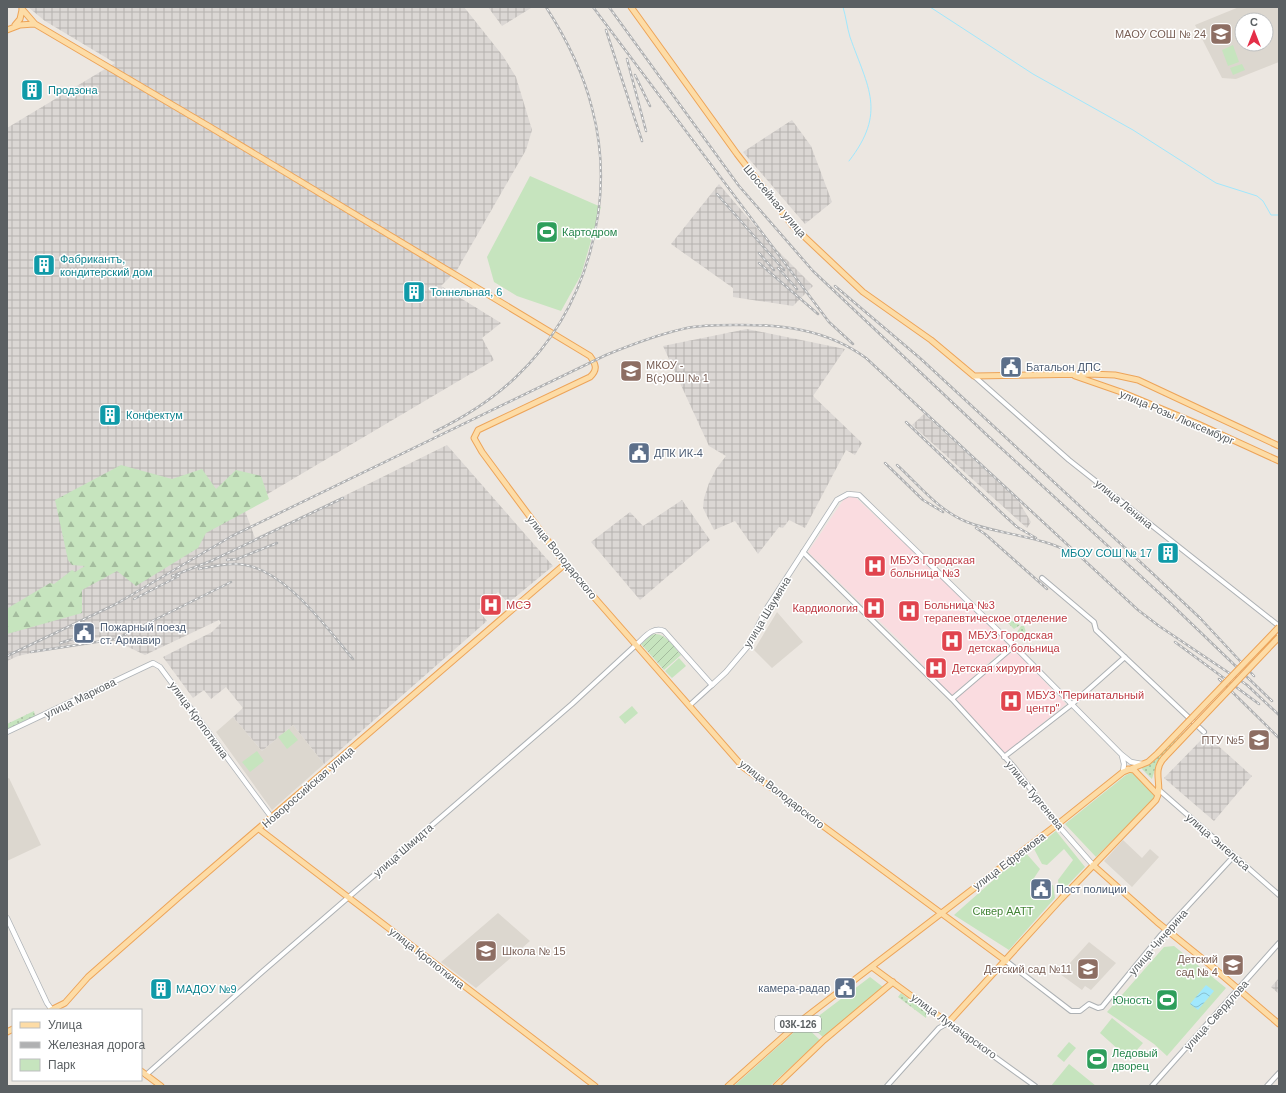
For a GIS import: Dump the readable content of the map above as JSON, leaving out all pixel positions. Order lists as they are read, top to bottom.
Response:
{
  "streets": {
    "main road": [
      "Шоссейная улица",
      "улица Розы Люксембург",
      "улица Володарского",
      "улица Шаумяна",
      "улица Маркова",
      "улица Кропоткина",
      "Новороссийская улица",
      "улица Тургенева",
      "улица Шмидта",
      "улица Ефремова",
      "03К-126",
      "улица Луначарского"
    ],
    "street": [
      "улица Ленина",
      "улица Энгельса",
      "улица Чичерина",
      "улица Свердлова"
    ]
  },
  "crossings": [
    ["Шоссейная улица", "улица Розы Люксембург"],
    ["Шоссейная улица", "улица Ленина"],
    ["улица Розы Люксембург", "улица Ленина"],
    ["улица Ленина", "улица Ефремова"],
    ["улица Володарского", "улица Шаумяна"],
    ["улица Володарского", "Новороссийская улица"],
    ["улица Володарского", "улица Шмидта"],
    ["улица Володарского", "улица Ефремова"],
    ["улица Володарского", "улица Чичерина"],
    ["улица Шаумяна", "улица Тургенева"],
    ["улица Шаумяна", "улица Шмидта"],
    ["улица Маркова", "улица Кропоткина"],
    ["улица Кропоткина", "Новороссийская улица"],
    ["улица Кропоткина", "улица Шмидта"],
    ["улица Тургенева", "улица Ефремова"],
    ["улица Тургенева", "улица Чичерина"],
    ["улица Тургенева", "улица Свердлова"],
    ["улица Энгельса", "улица Чичерина"],
    ["улица Ефремова", "улица Луначарского"],
    ["03К-126", "улица Луначарского"]
  ],
  "parks": ["Сквер ААТТ"],
  "places": {
    "school or university": [
      "МАОУ СОШ № 24",
      "МКОУ - В(с)ОШ № 1",
      "ПТУ №5",
      "Школа № 15",
      "Детский сад № 4",
      "Детский сад №11"
    ],
    "building": [
      "Продзона",
      "Фабрикантъ, кондитерский дом",
      "Тоннельная, 6",
      "Конфектум",
      "МБОУ СОШ № 17",
      "МАДОУ №9"
    ],
    "sports": ["Картодром", "Юность", "Ледовый дворец"],
    "public building": [
      "Батальон ДПС",
      "ДПК ИК-4",
      "Пожарный поезд ст. Армавир",
      "Пост полиции",
      "камера-радар"
    ],
    "hospital": [
      "МБУЗ Городская больница №3",
      "МСЭ",
      "Кардиология",
      "Больница №3 терапевтическое отделение",
      "МБУЗ Городская детская больница",
      "Детская хирургия",
      "МБУЗ \"Перинатальный центр\""
    ]
  },
  "legend": ["Улица", "Железная дорога", "Парк"],
  "north": "top"
}
